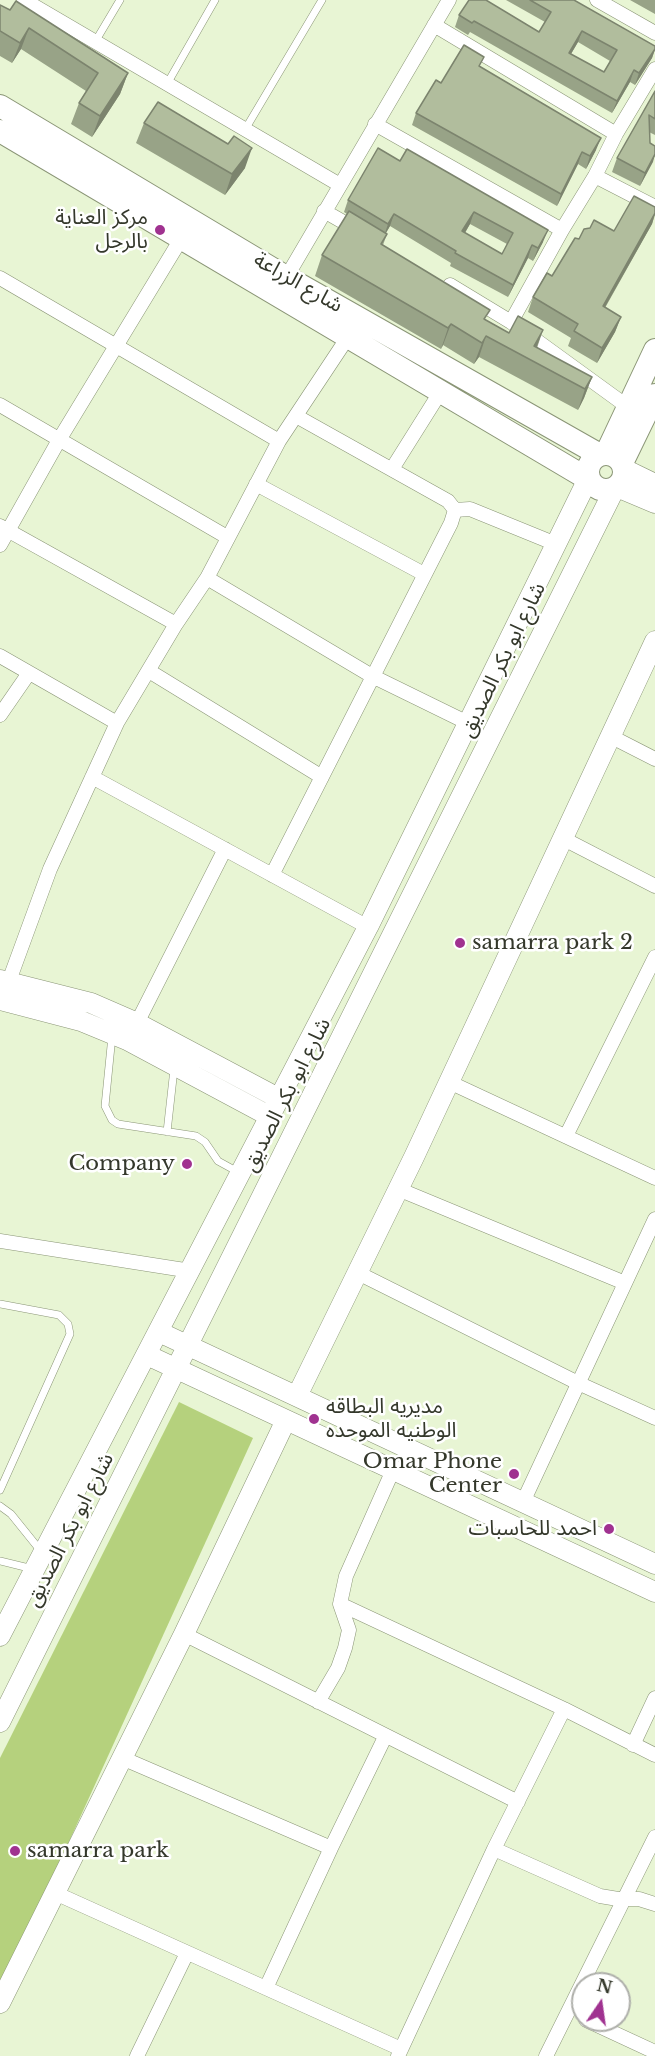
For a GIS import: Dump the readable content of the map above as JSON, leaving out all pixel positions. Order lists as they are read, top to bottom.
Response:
{
  "streets": {
    "main road": ["شارع الزراعة"],
    "street": ["شارع ابو بكر الصديق"]
  },
  "crossings": [
    ["شارع الزراعة", "شارع ابو بكر الصديق"]
  ],
  "places": [
    "مركز العناية بالرجل",
    "samarra park 2",
    "Company",
    "مديريه البطاقه الوطنيه الموحده",
    "Omar Phone Center",
    "احمد للحاسبات",
    "samarra park"
  ],
  "north": "top"
}
